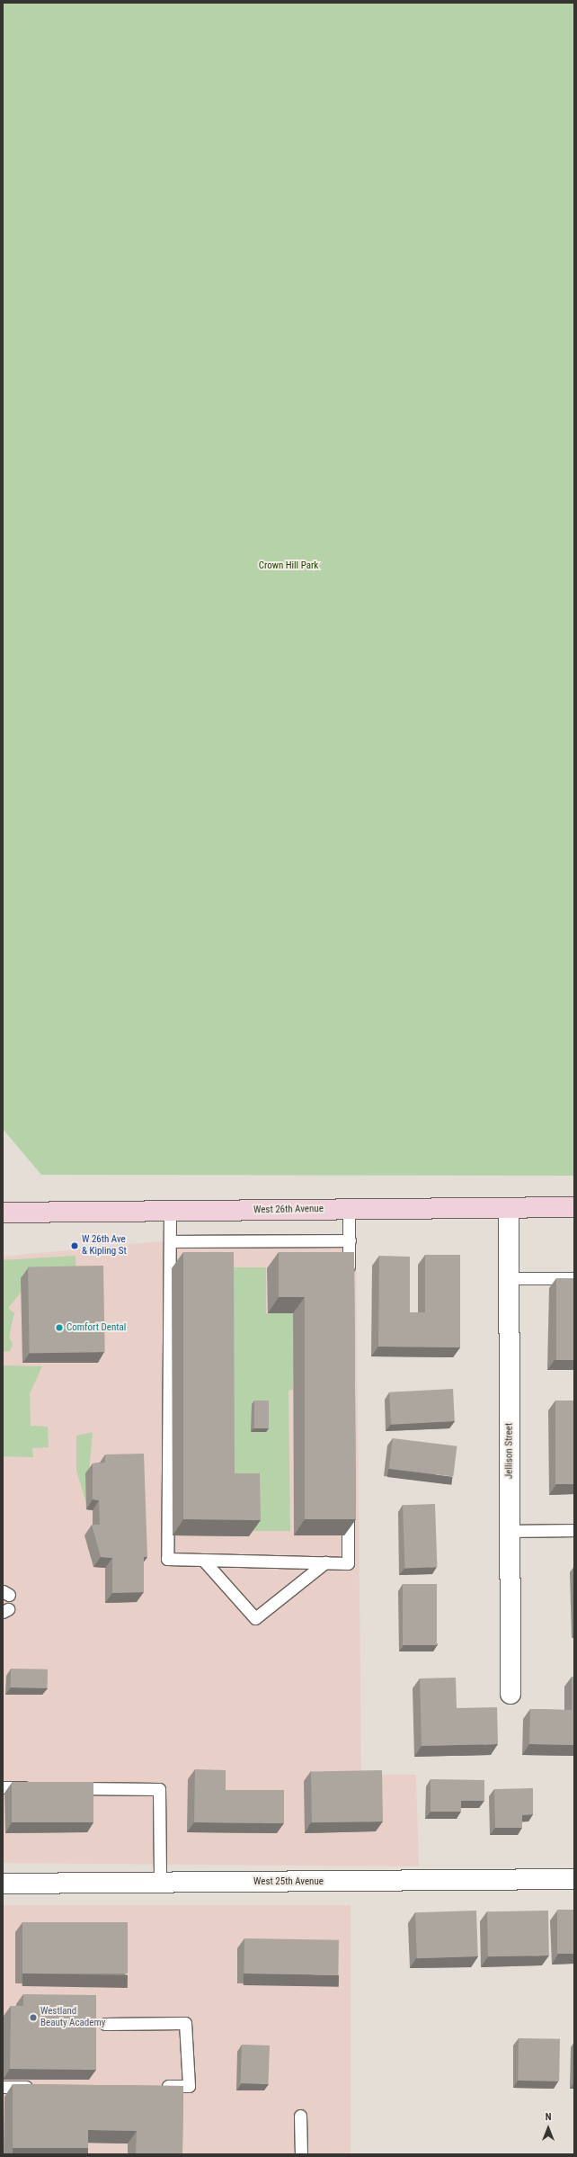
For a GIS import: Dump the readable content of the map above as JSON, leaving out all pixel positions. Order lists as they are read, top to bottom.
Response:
{
  "streets": {
    "street": ["West 26th Avenue", "Jellison Street", "West 25th Avenue"]
  },
  "crossings": [
    ["West 26th Avenue", "Jellison Street"]
  ],
  "parks": ["Crown Hill Park"],
  "places": ["W 26th Ave & Kipling St", "Comfort Dental", "Westland Beauty Academy"],
  "north": "top"
}
